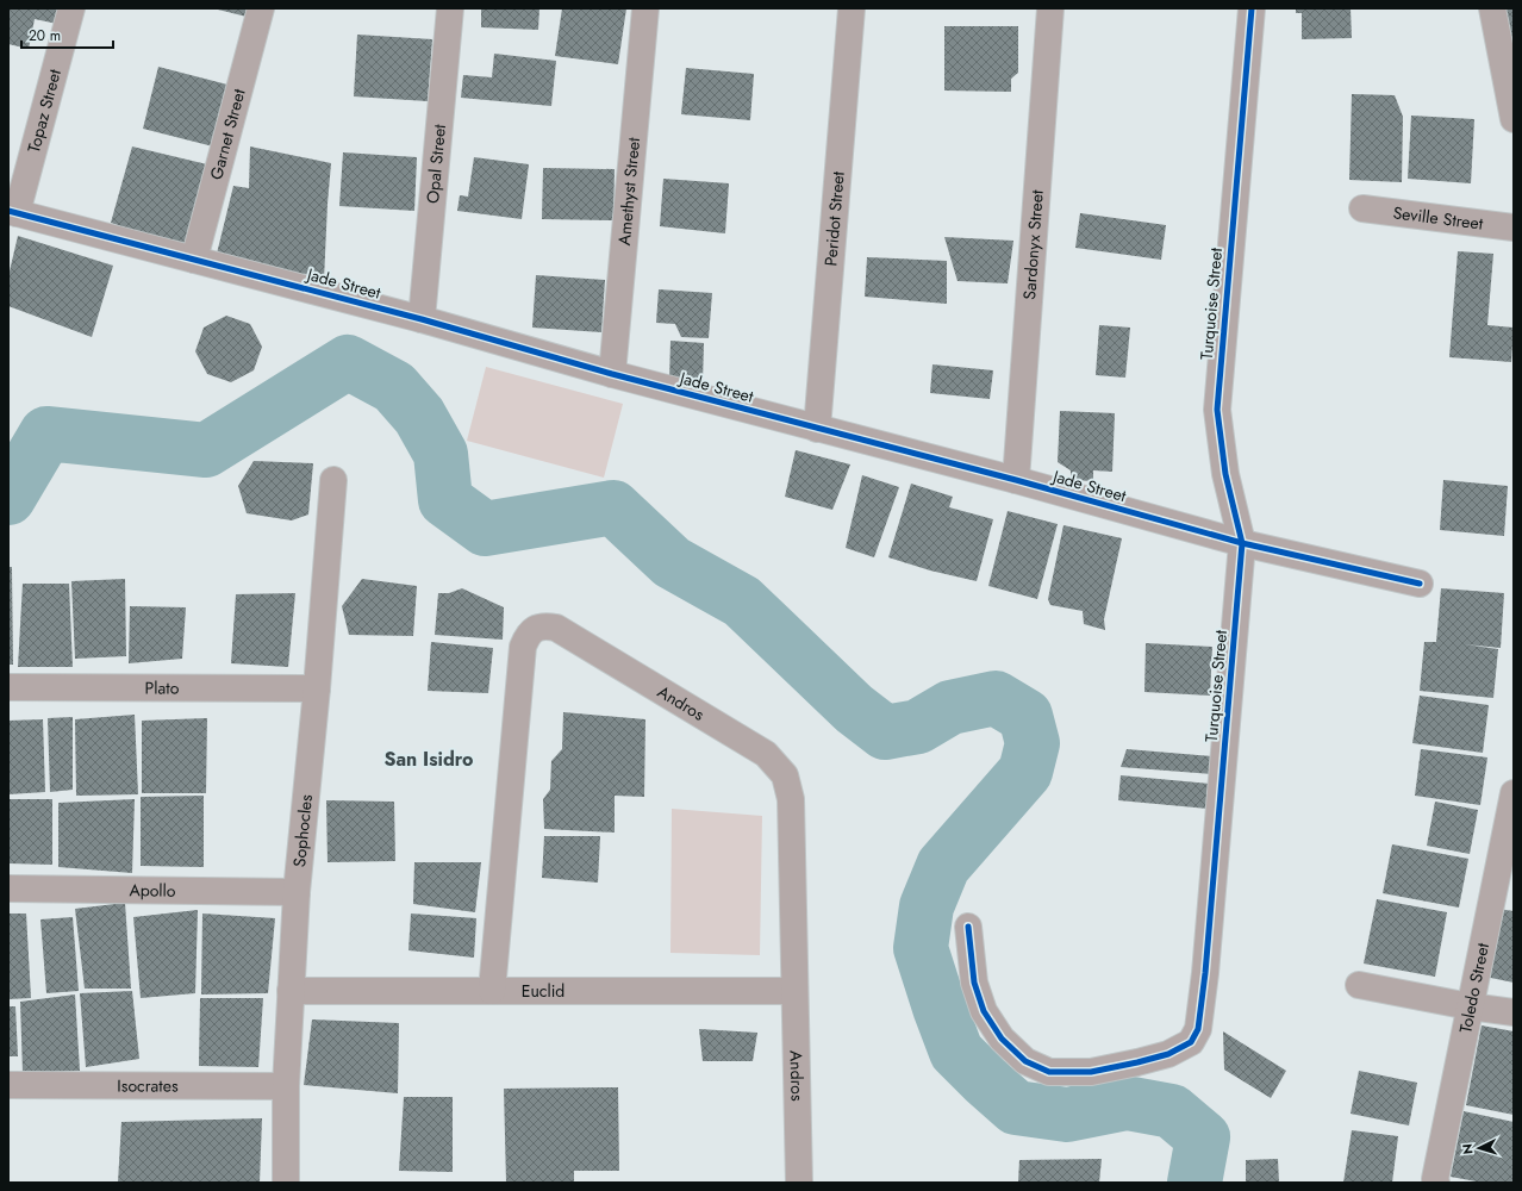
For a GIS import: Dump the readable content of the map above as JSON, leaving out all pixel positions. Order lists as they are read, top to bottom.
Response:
{
  "streets": {
    "street": [
      "Topaz Street",
      "Garnet Street",
      "Opal Street",
      "Amethyst Street",
      "Seville Street",
      "Peridot Street",
      "Sardonyx Street",
      "Jade Street",
      "Turquoise Street",
      "Plato",
      "Andros",
      "Sophocles",
      "Apollo",
      "Toledo Street",
      "Euclid",
      "Isocrates"
    ]
  },
  "crossings": [
    ["Topaz Street", "Jade Street"],
    ["Garnet Street", "Jade Street"],
    ["Opal Street", "Jade Street"],
    ["Amethyst Street", "Jade Street"],
    ["Peridot Street", "Jade Street"],
    ["Sardonyx Street", "Jade Street"],
    ["Jade Street", "Turquoise Street"],
    ["Plato", "Sophocles"],
    ["Andros", "Euclid"],
    ["Sophocles", "Apollo"],
    ["Sophocles", "Euclid"],
    ["Sophocles", "Isocrates"]
  ],
  "districts": ["San Isidro"],
  "scale_bar": "20 m",
  "north": "left"
}
